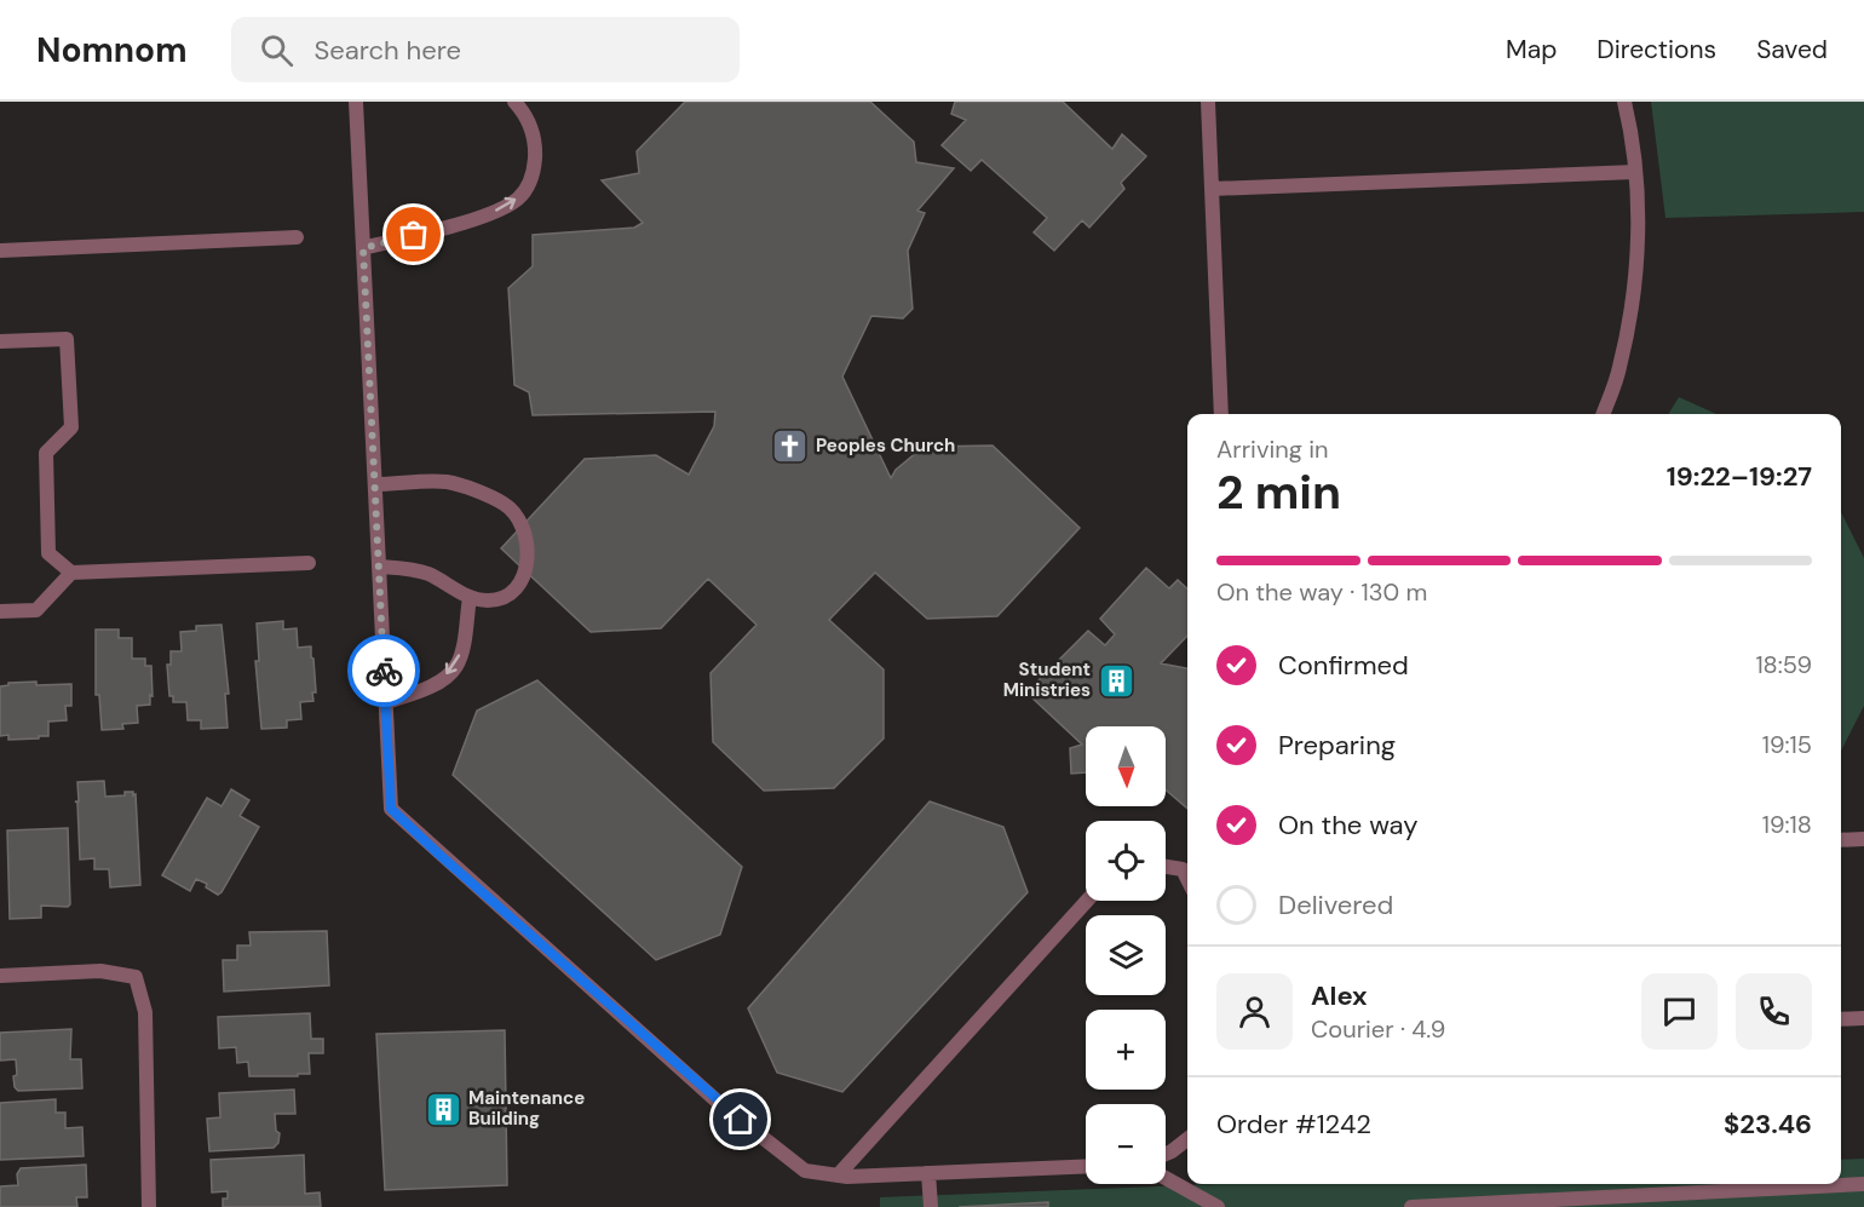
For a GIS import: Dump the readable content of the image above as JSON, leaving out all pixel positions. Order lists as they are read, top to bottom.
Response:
{
  "places": {
    "church": ["Peoples Church"],
    "building": ["Student Ministries", "Maintenance Building"]
  },
  "north": "bottom",
  "page": {
    "header": "Nomnom",
    "search": "Search here",
    "nav": ["Map", "Directions", "Saved"],
    "heading": ["2 min", "Arriving in", "19:22–19:27"],
    "panel": [
      "Alex",
      "Courier · 4.9",
      "Order #1242",
      "$23.46"
    ],
    "bar": "On the way · 130 m",
    "list": [
      ["Confirmed", "18:59"],
      ["Preparing", "19:15"],
      ["On the way", "19:18"],
      "Delivered"
    ],
    "map_buttons": ["+", "−"]
  }
}
